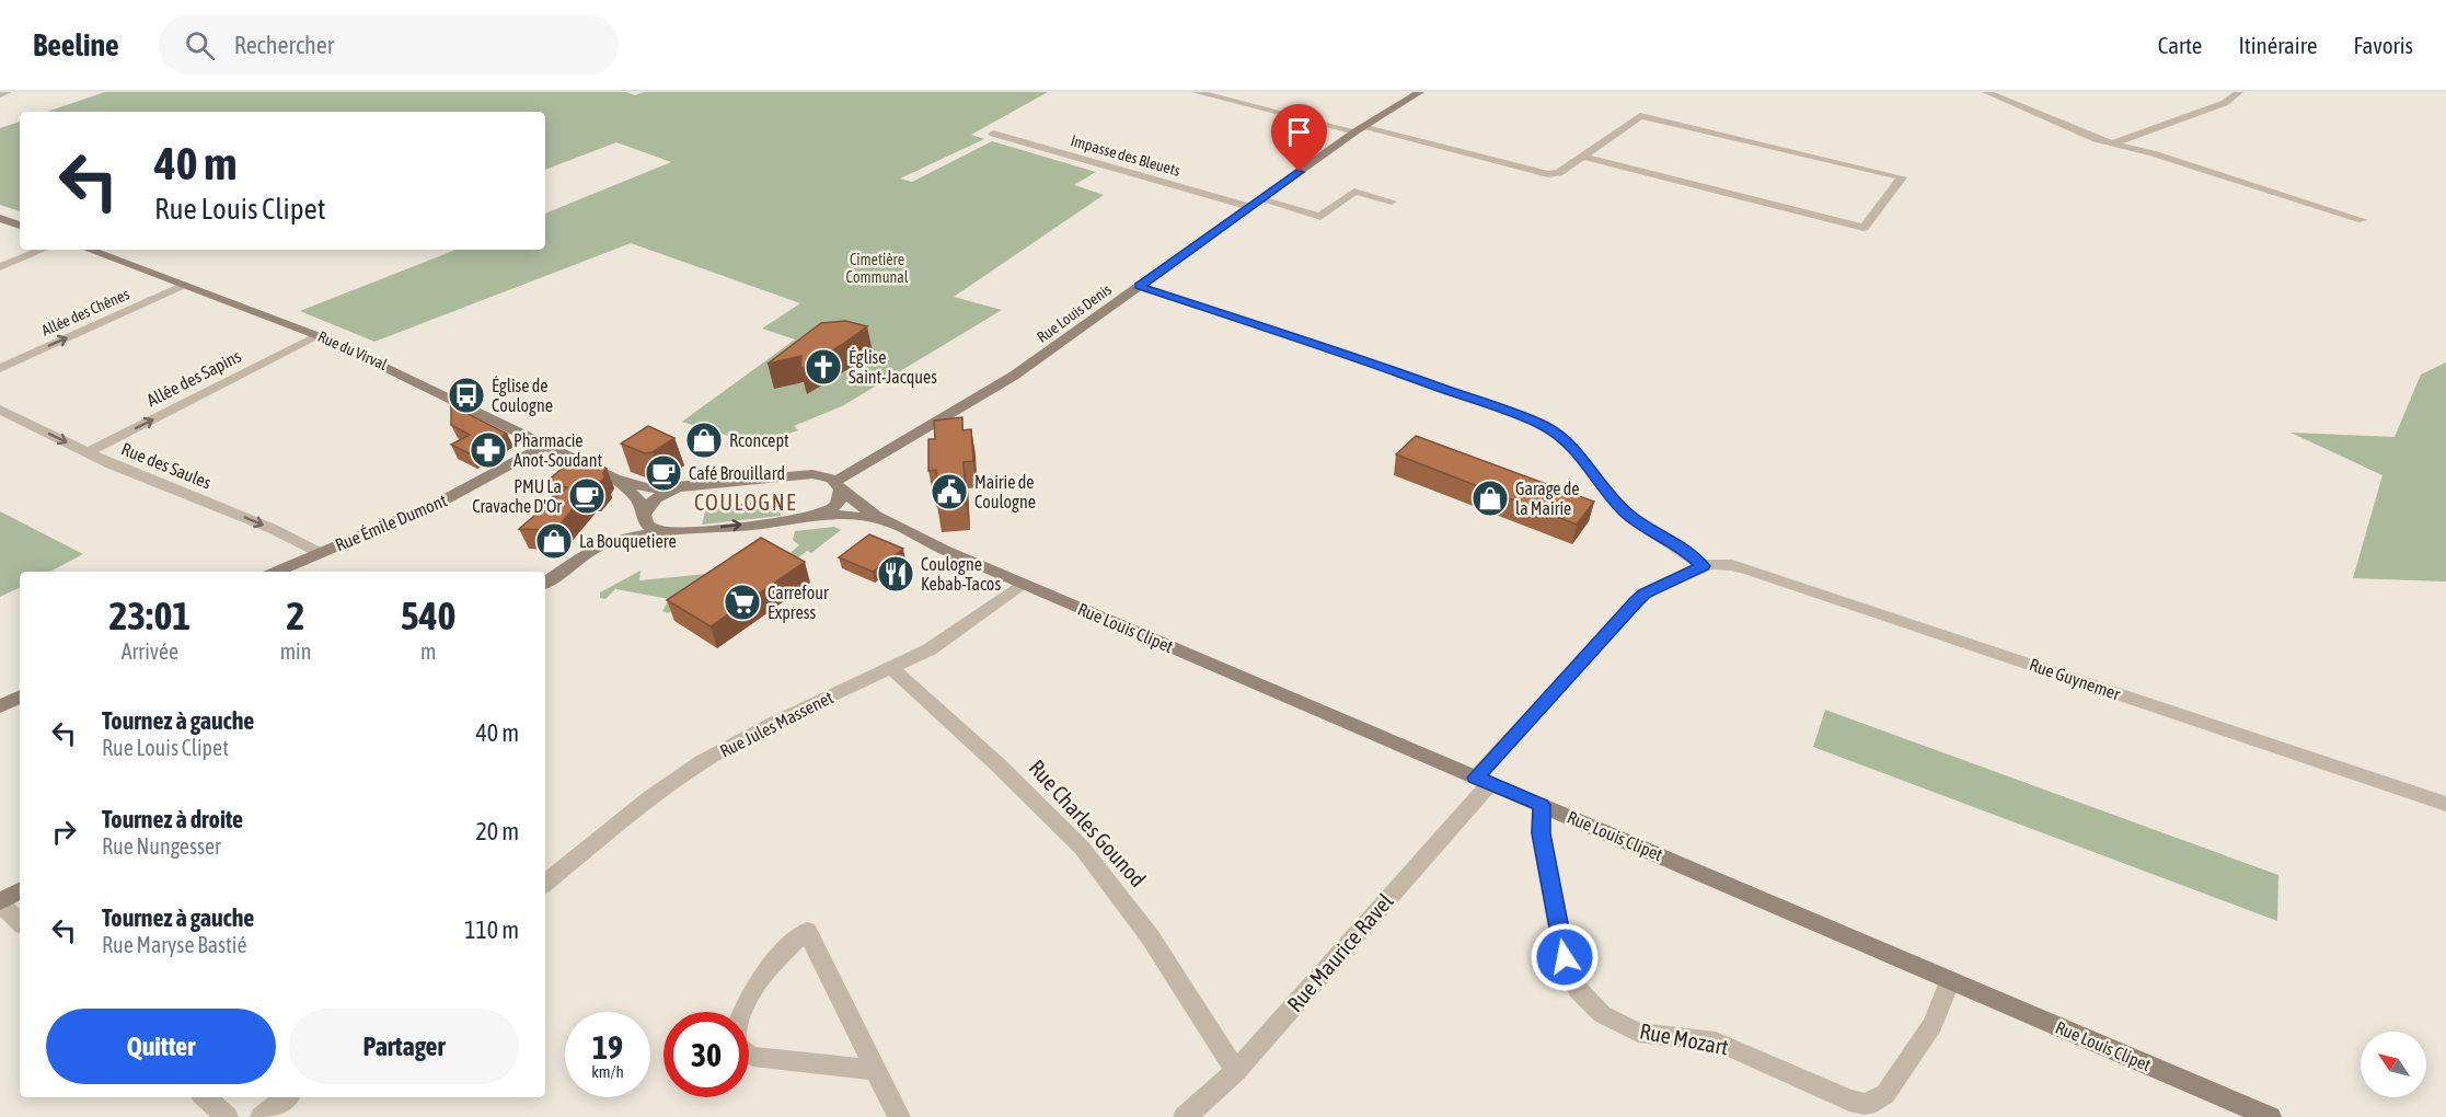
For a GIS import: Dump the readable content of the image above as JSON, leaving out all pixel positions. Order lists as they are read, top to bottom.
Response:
{
  "streets": {
    "street": [
      "Impasse des Bleuets",
      "Allée des Chênes",
      "Rue Louis Denis",
      "Rue du Virval",
      "Allée des Sapins",
      "Rue des Saules",
      "Rue Émile Dumont",
      "Rue Louis Clipet",
      "Rue Guynemer",
      "Rue Jules Massenet",
      "Rue Charles Gounod",
      "Rue Maurice Ravel",
      "Rue Mozart"
    ]
  },
  "crossings": [
    ["Impasse des Bleuets", "Rue Louis Denis"],
    ["Allée des Chênes", "Rue du Virval"],
    ["Rue Louis Denis", "Rue du Virval"],
    ["Rue Louis Denis", "Rue Louis Clipet"],
    ["Rue du Virval", "Allée des Sapins"],
    ["Rue du Virval", "Rue Émile Dumont"],
    ["Rue du Virval", "Rue Louis Clipet"],
    ["Allée des Sapins", "Rue des Saules"],
    ["Rue des Saules", "Rue Émile Dumont"],
    ["Rue Louis Clipet", "Rue Jules Massenet"],
    ["Rue Louis Clipet", "Rue Maurice Ravel"],
    ["Rue Louis Clipet", "Rue Mozart"],
    ["Rue Guynemer", "Rue Maurice Ravel"],
    ["Rue Jules Massenet", "Rue Charles Gounod"],
    ["Rue Charles Gounod", "Rue Maurice Ravel"]
  ],
  "one_way": ["Allée des Chênes", "Allée des Sapins", "Rue des Saules"],
  "districts": ["COULOGNE"],
  "parks": ["Cimetière Communal"],
  "places": {
    "church": ["Église Saint-Jacques"],
    "bus stop": ["Église de Coulogne"],
    "shop": ["Rconcept", "Garage de la Mairie", "La Bouquetiere"],
    "pharmacy": ["Pharmacie Anot-Soudant"],
    "cafe": ["Café Brouillard", "PMU La Cravache D'Or"],
    "public building": ["Mairie de Coulogne"],
    "restaurant": ["Coulogne Kebab-Tacos"],
    "supermarket": ["Carrefour Express"]
  },
  "north": "top left",
  "page": {
    "header": "Beeline",
    "search": "Rechercher",
    "nav": ["Carte", "Itinéraire", "Favoris"],
    "turn": ["40 m", "Rue Louis Clipet"],
    "eta": [
      "23:01",
      "Arrivée",
      "2",
      "min",
      "540",
      "m"
    ],
    "list": [
      {
        "name": "Tournez à gauche",
        "note": "Rue Louis Clipet",
        "value": "40 m"
      },
      {
        "name": "Tournez à droite",
        "note": "Rue Nungesser",
        "value": "20 m"
      },
      {
        "name": "Tournez à gauche",
        "note": "Rue Maryse Bastié",
        "value": "110 m"
      }
    ],
    "buttons": ["Quitter", "Partager"],
    "speed": "19 km/h",
    "limit": "30"
  }
}
